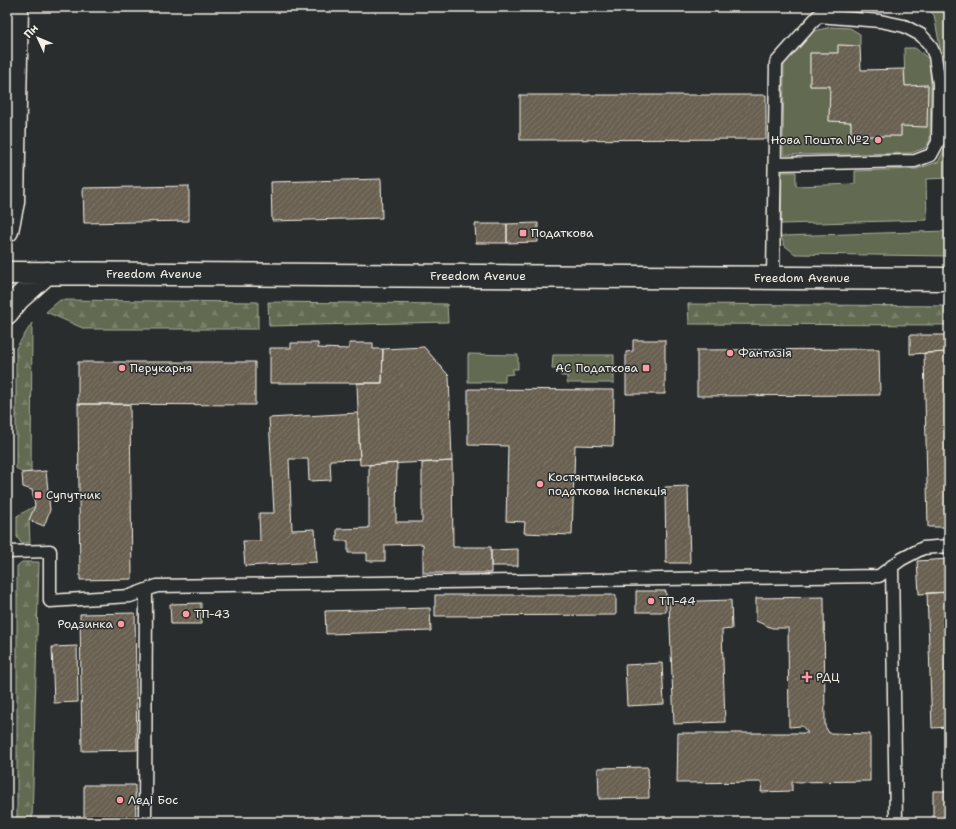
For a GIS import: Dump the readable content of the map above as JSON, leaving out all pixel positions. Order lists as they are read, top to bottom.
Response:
{
  "streets": {
    "street": ["Freedom Avenue"]
  },
  "places": {
    "other": [
      "Нова Пошта №2",
      "Фантазія",
      "Перукарня",
      "Костянтинівська податкова інспекція",
      "ТП-44",
      "ТП-43",
      "Родзинка",
      "Леді Бос"
    ],
    "transit": ["Податкова", "АС Податкова", "Супутник"],
    "health": ["РДЦ"]
  },
  "north": "top left"
}
